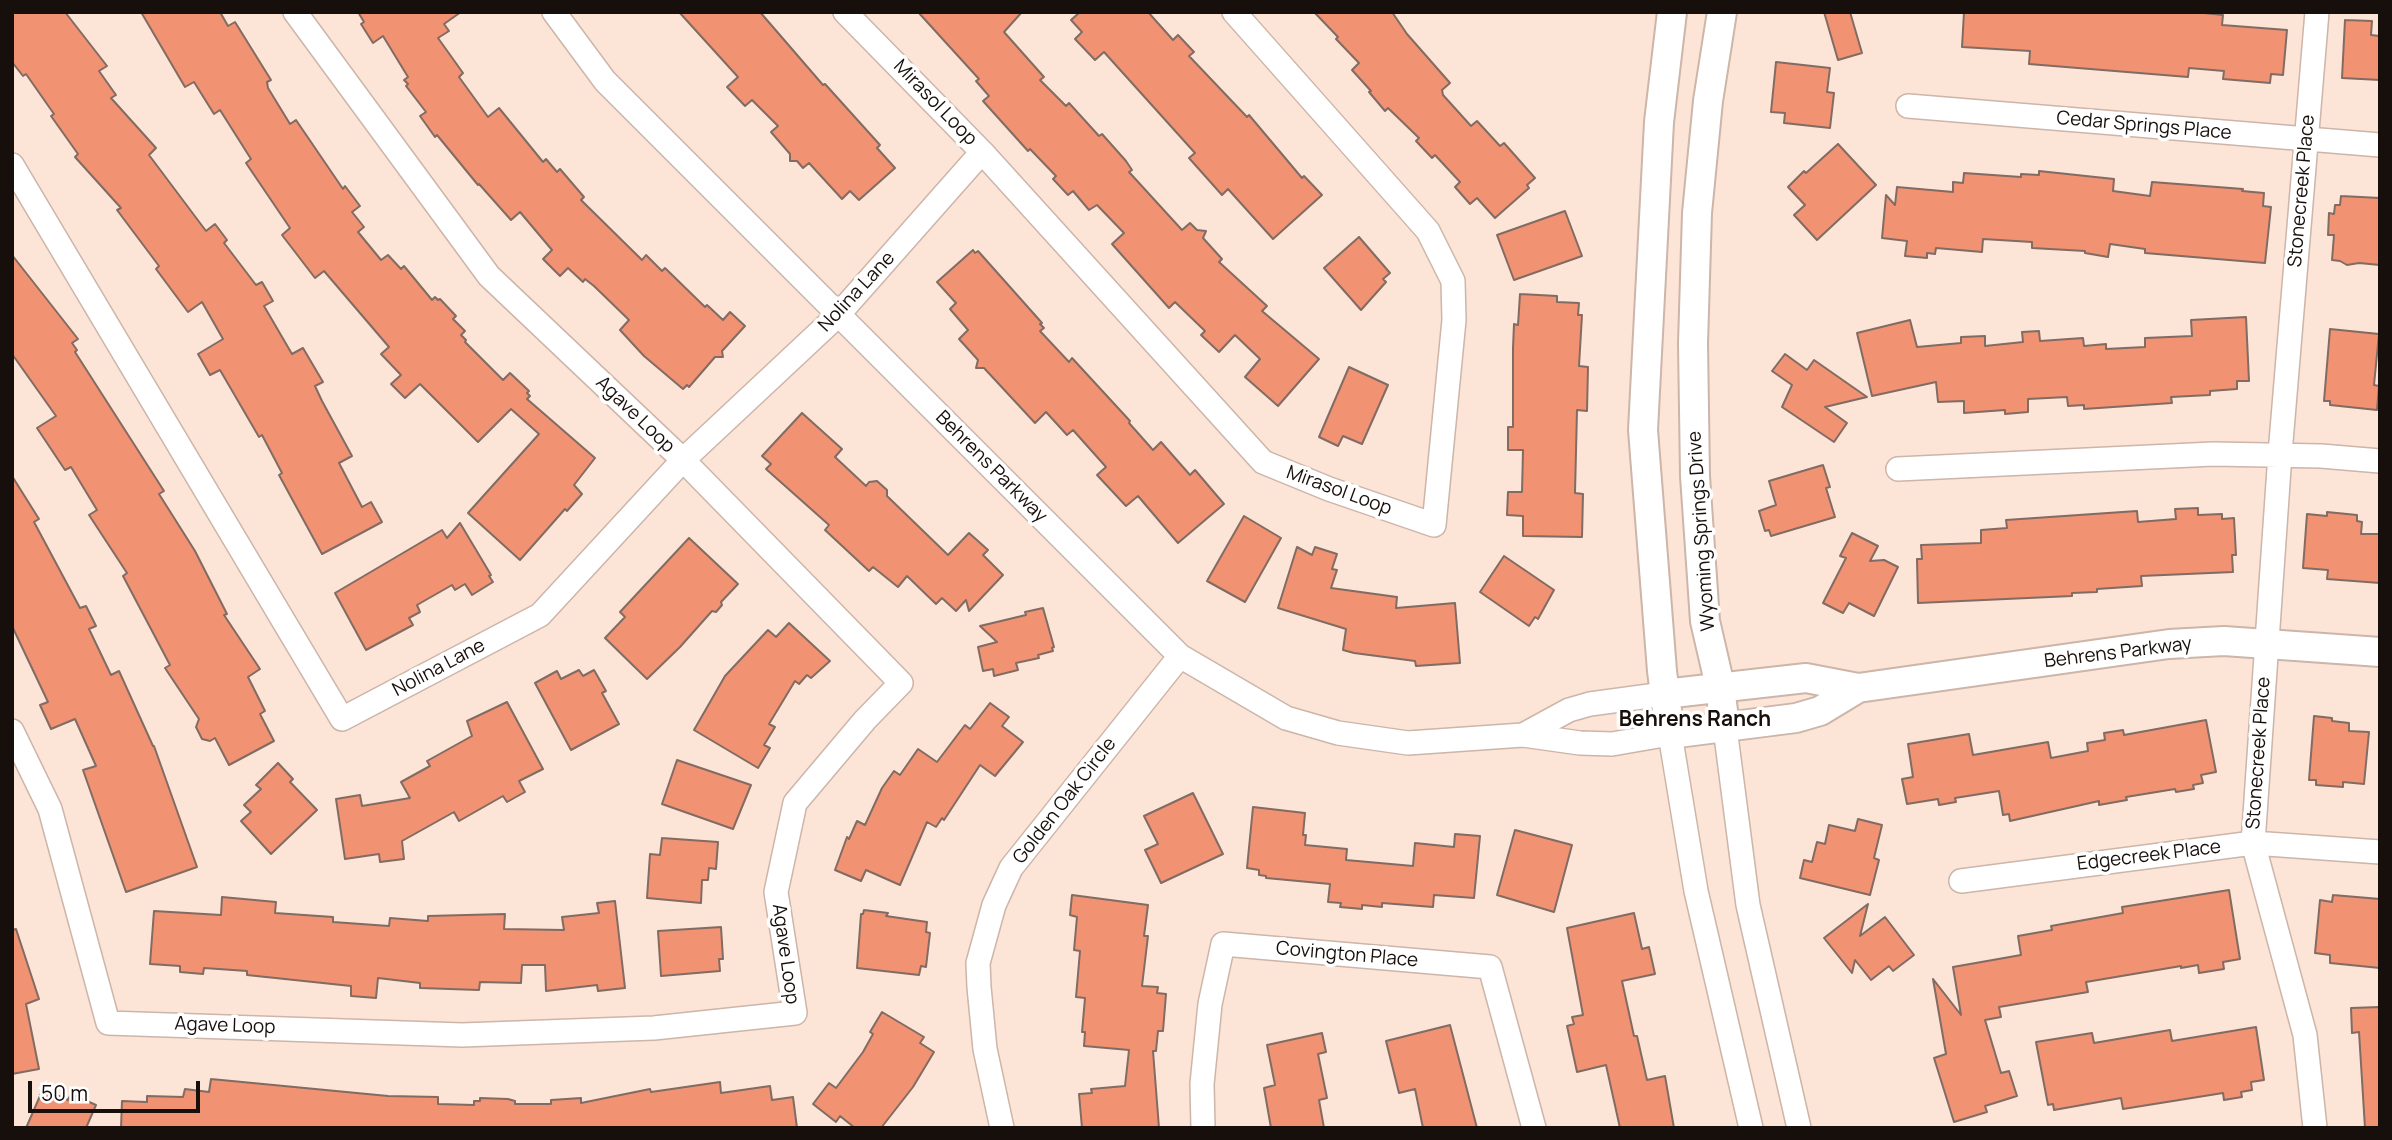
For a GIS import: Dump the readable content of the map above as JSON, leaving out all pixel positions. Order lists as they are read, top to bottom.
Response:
{
  "streets": {
    "street": [
      "Mirasol Loop",
      "Cedar Springs Place",
      "Stonecreek Place",
      "Nolina Lane",
      "Agave Loop",
      "Behrens Parkway",
      "Wyoming Springs Drive",
      "Golden Oak Circle",
      "Edgecreek Place",
      "Covington Place"
    ]
  },
  "crossings": [
    ["Mirasol Loop", "Nolina Lane"],
    ["Cedar Springs Place", "Stonecreek Place"],
    ["Stonecreek Place", "Behrens Parkway"],
    ["Stonecreek Place", "Edgecreek Place"],
    ["Nolina Lane", "Agave Loop"],
    ["Nolina Lane", "Behrens Parkway"],
    ["Behrens Parkway", "Wyoming Springs Drive"],
    ["Behrens Parkway", "Golden Oak Circle"]
  ],
  "districts": ["Behrens Ranch"],
  "scale_bar": "50 m"
}
